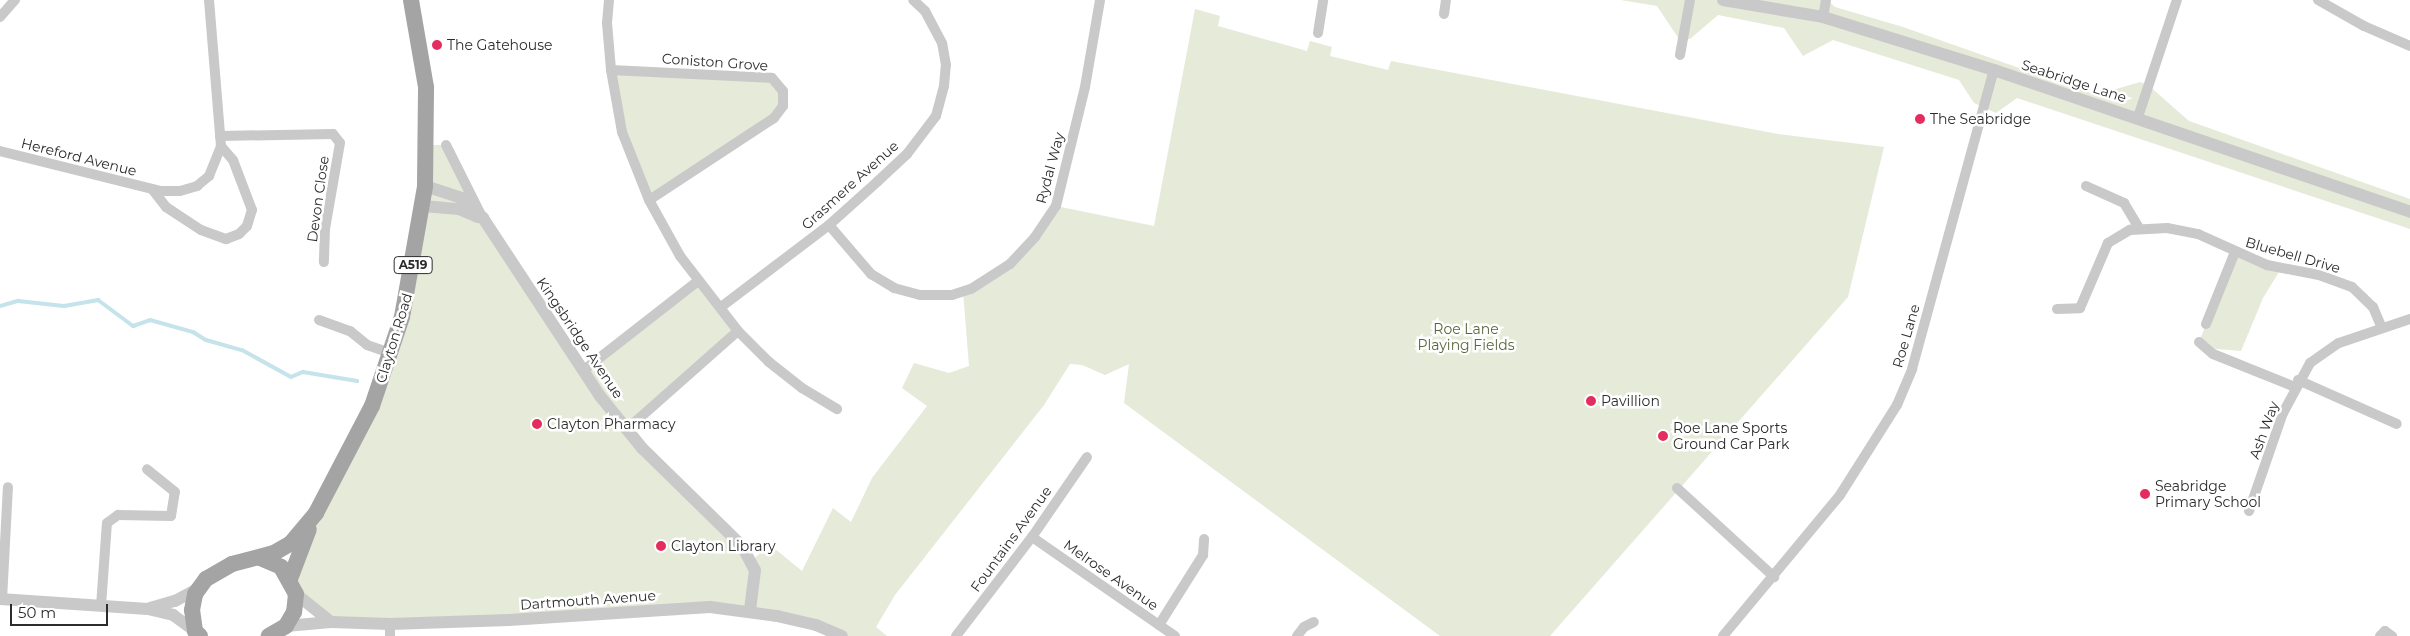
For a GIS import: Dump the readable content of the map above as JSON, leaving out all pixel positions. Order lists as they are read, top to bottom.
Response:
{
  "streets": {
    "main road": ["A519", "Clayton Road"],
    "street": [
      "Coniston Grove",
      "Seabridge Lane",
      "Hereford Avenue",
      "Rydal Way",
      "Grasmere Avenue",
      "Devon Close",
      "Bluebell Drive",
      "Roe Lane",
      "Kingsbridge Avenue",
      "Ash Way",
      "Fountains Avenue",
      "Melrose Avenue",
      "Dartmouth Avenue"
    ]
  },
  "crossings": [
    ["Seabridge Lane", "Roe Lane"],
    ["Hereford Avenue", "Devon Close"],
    ["Rydal Way", "Grasmere Avenue"],
    ["Bluebell Drive", "Ash Way"],
    ["A519", "Clayton Road"],
    ["A519", "Dartmouth Avenue"],
    ["Clayton Road", "Kingsbridge Avenue"],
    ["Kingsbridge Avenue", "Dartmouth Avenue"],
    ["Fountains Avenue", "Melrose Avenue"]
  ],
  "parks": ["Roe Lane Playing Fields"],
  "places": [
    "The Gatehouse",
    "The Seabridge",
    "Pavillion",
    "Clayton Pharmacy",
    "Roe Lane Sports Ground Car Park",
    "Seabridge Primary School",
    "Clayton Library"
  ],
  "scale_bar": "50 m"
}
